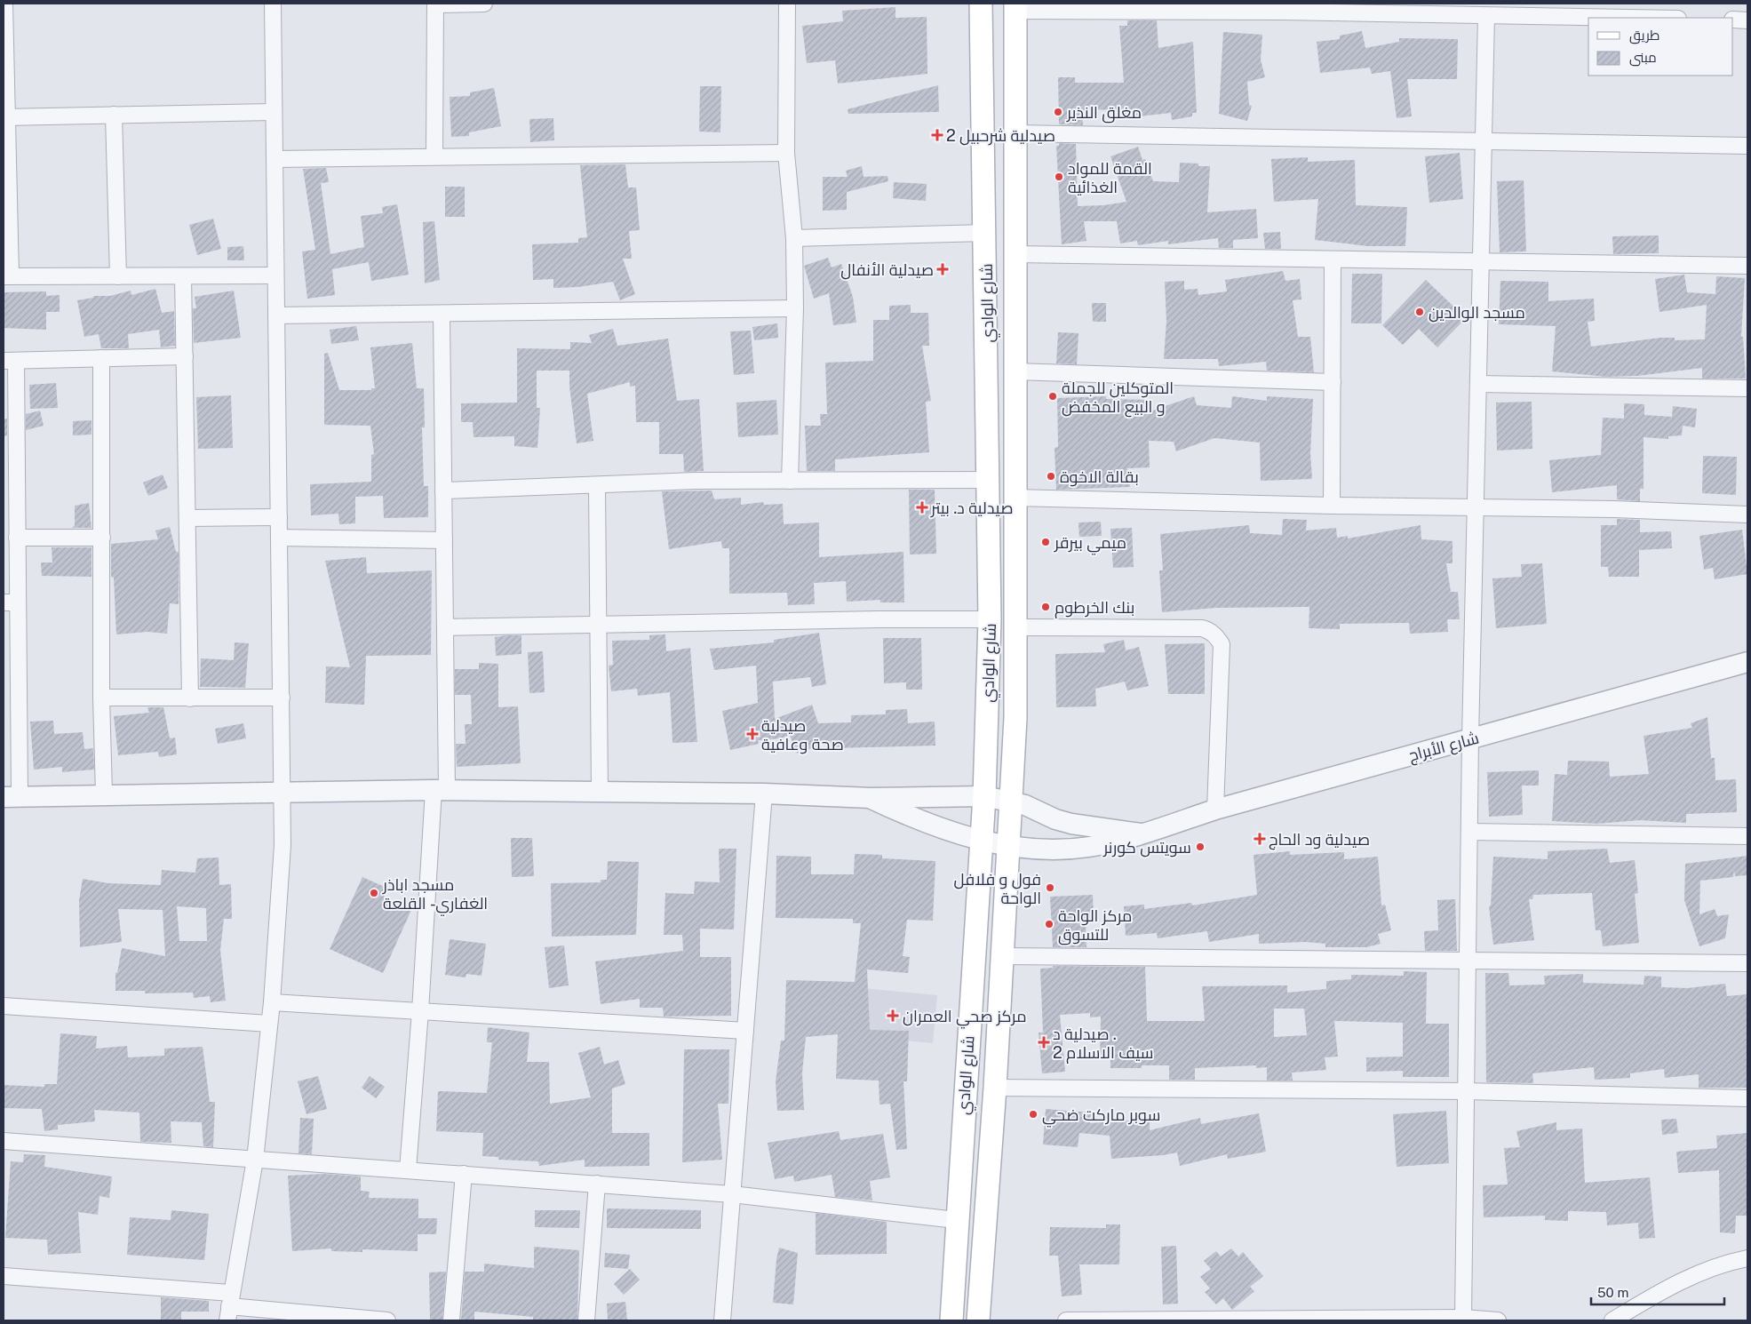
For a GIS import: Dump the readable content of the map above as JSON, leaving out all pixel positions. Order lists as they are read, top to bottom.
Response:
{
  "streets": {
    "main road": ["شارع الوادي"],
    "street": ["شارع الأبراج"]
  },
  "crossings": [
    ["شارع الوادي", "شارع الأبراج"]
  ],
  "places": {
    "other": [
      "مغلق النذير",
      "القمة للمواد الغذائية",
      "مسجد الوالدين",
      "المتوكلين للجملة و البيع المخفض",
      "بقالة الاخوة",
      "ميمي بيرقر",
      "بنك الخرطوم",
      "سويتس كورنر",
      "فول و فلافل الواحة",
      "مسجد اباذر الغفاري - القلعة",
      "مركز الواحة للتسوق",
      "سوبر ماركت ضحي"
    ],
    "health": [
      "صيدلية شرحبيل 2",
      "صيدلية الأنفال",
      "صيدلية د. بيتر",
      "صيدلية صحة وعافية",
      "صيدلية ود الحاج",
      "مركز صحي العمران",
      "صيدلية د . سيف الاسلام 2"
    ]
  },
  "legend": ["طريق", "مبنى"],
  "scale_bar": "50 m"
}
